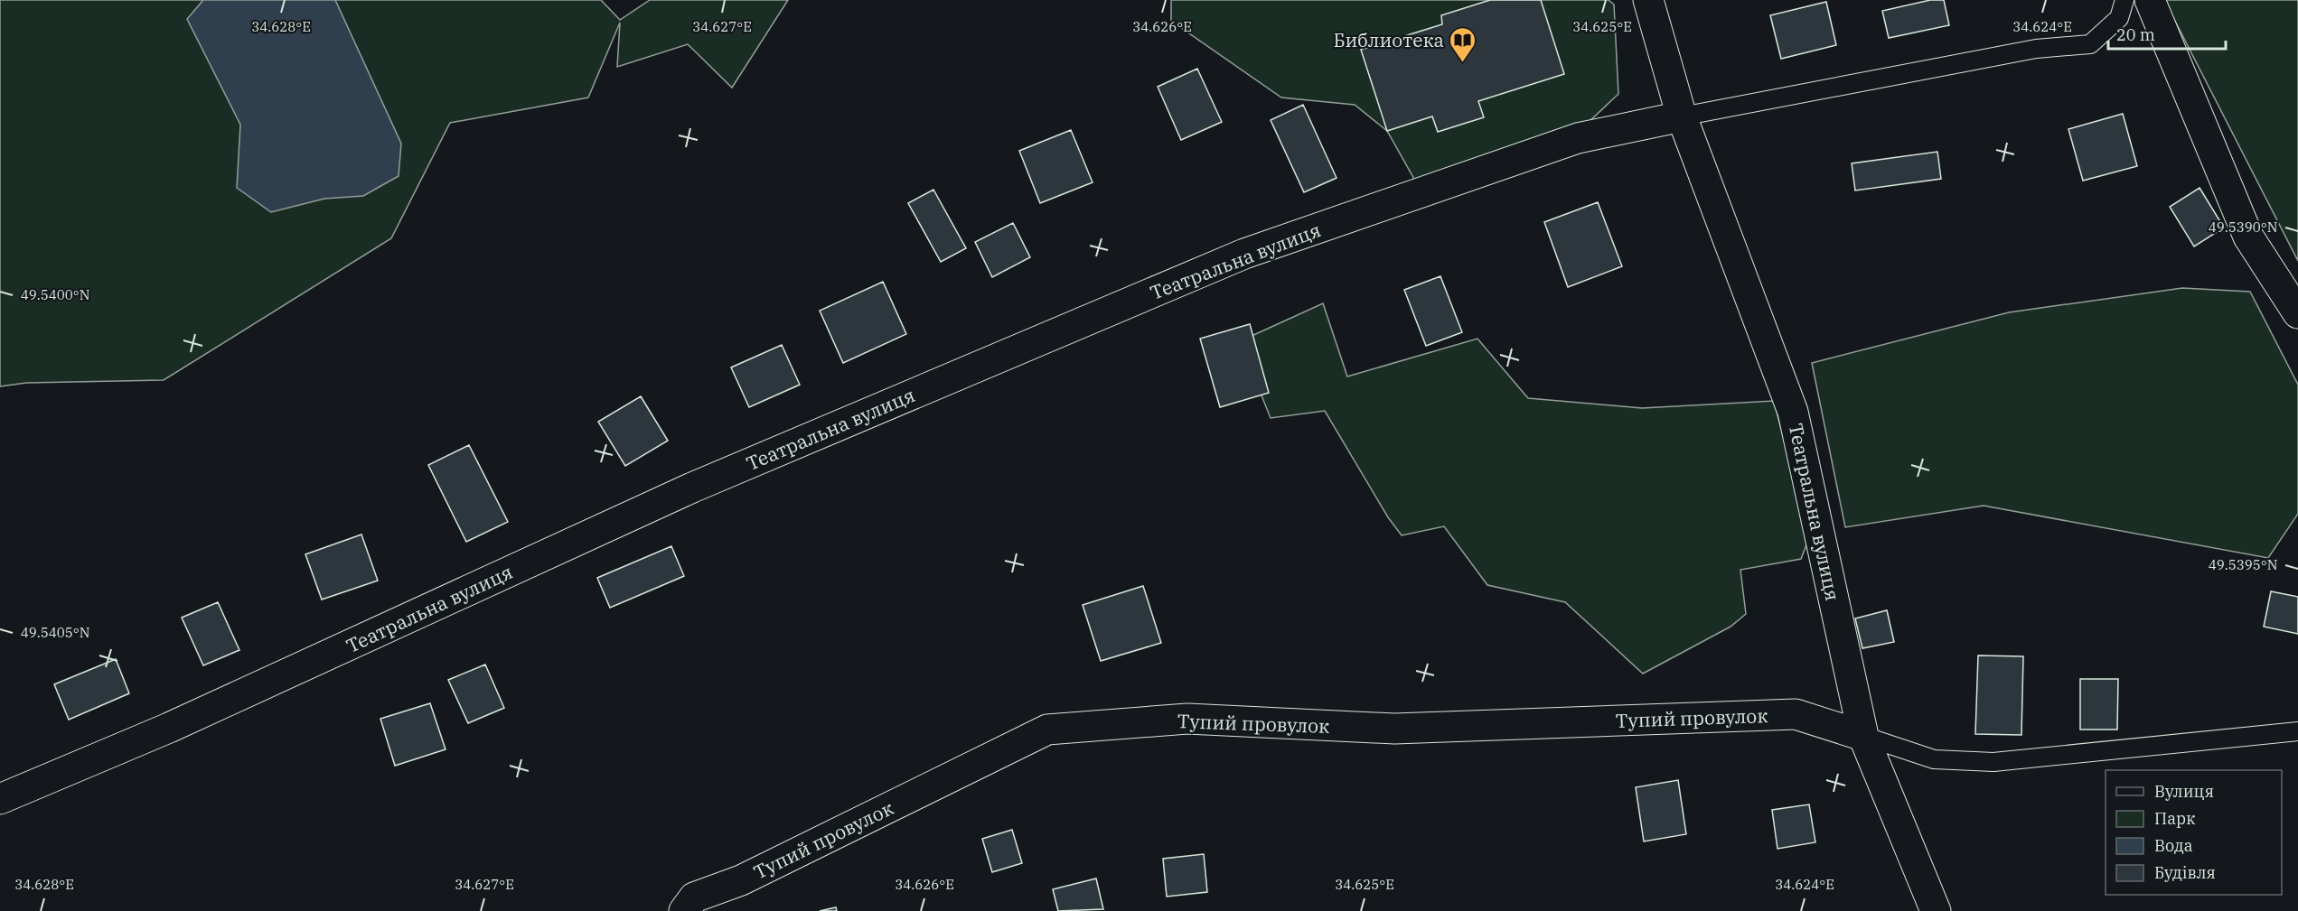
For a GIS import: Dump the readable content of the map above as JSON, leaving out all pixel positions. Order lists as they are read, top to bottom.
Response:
{
  "streets": {
    "street": ["Театральна вулиця", "Тупий провулок"]
  },
  "crossings": [
    ["Театральна вулиця", "Тупий провулок"]
  ],
  "places": {
    "library": ["Библиотека"]
  },
  "legend": [
    "Вулиця",
    "Парк",
    "Вода",
    "Будівля"
  ],
  "scale_bar": "20 m",
  "coordinates": [
    "34.628°E",
    "34.627°E",
    "34.626°E",
    "34.625°E",
    "34.624°E",
    "49.5390°N",
    "49.5400°N",
    "49.5395°N",
    "49.5405°N"
  ]
}
